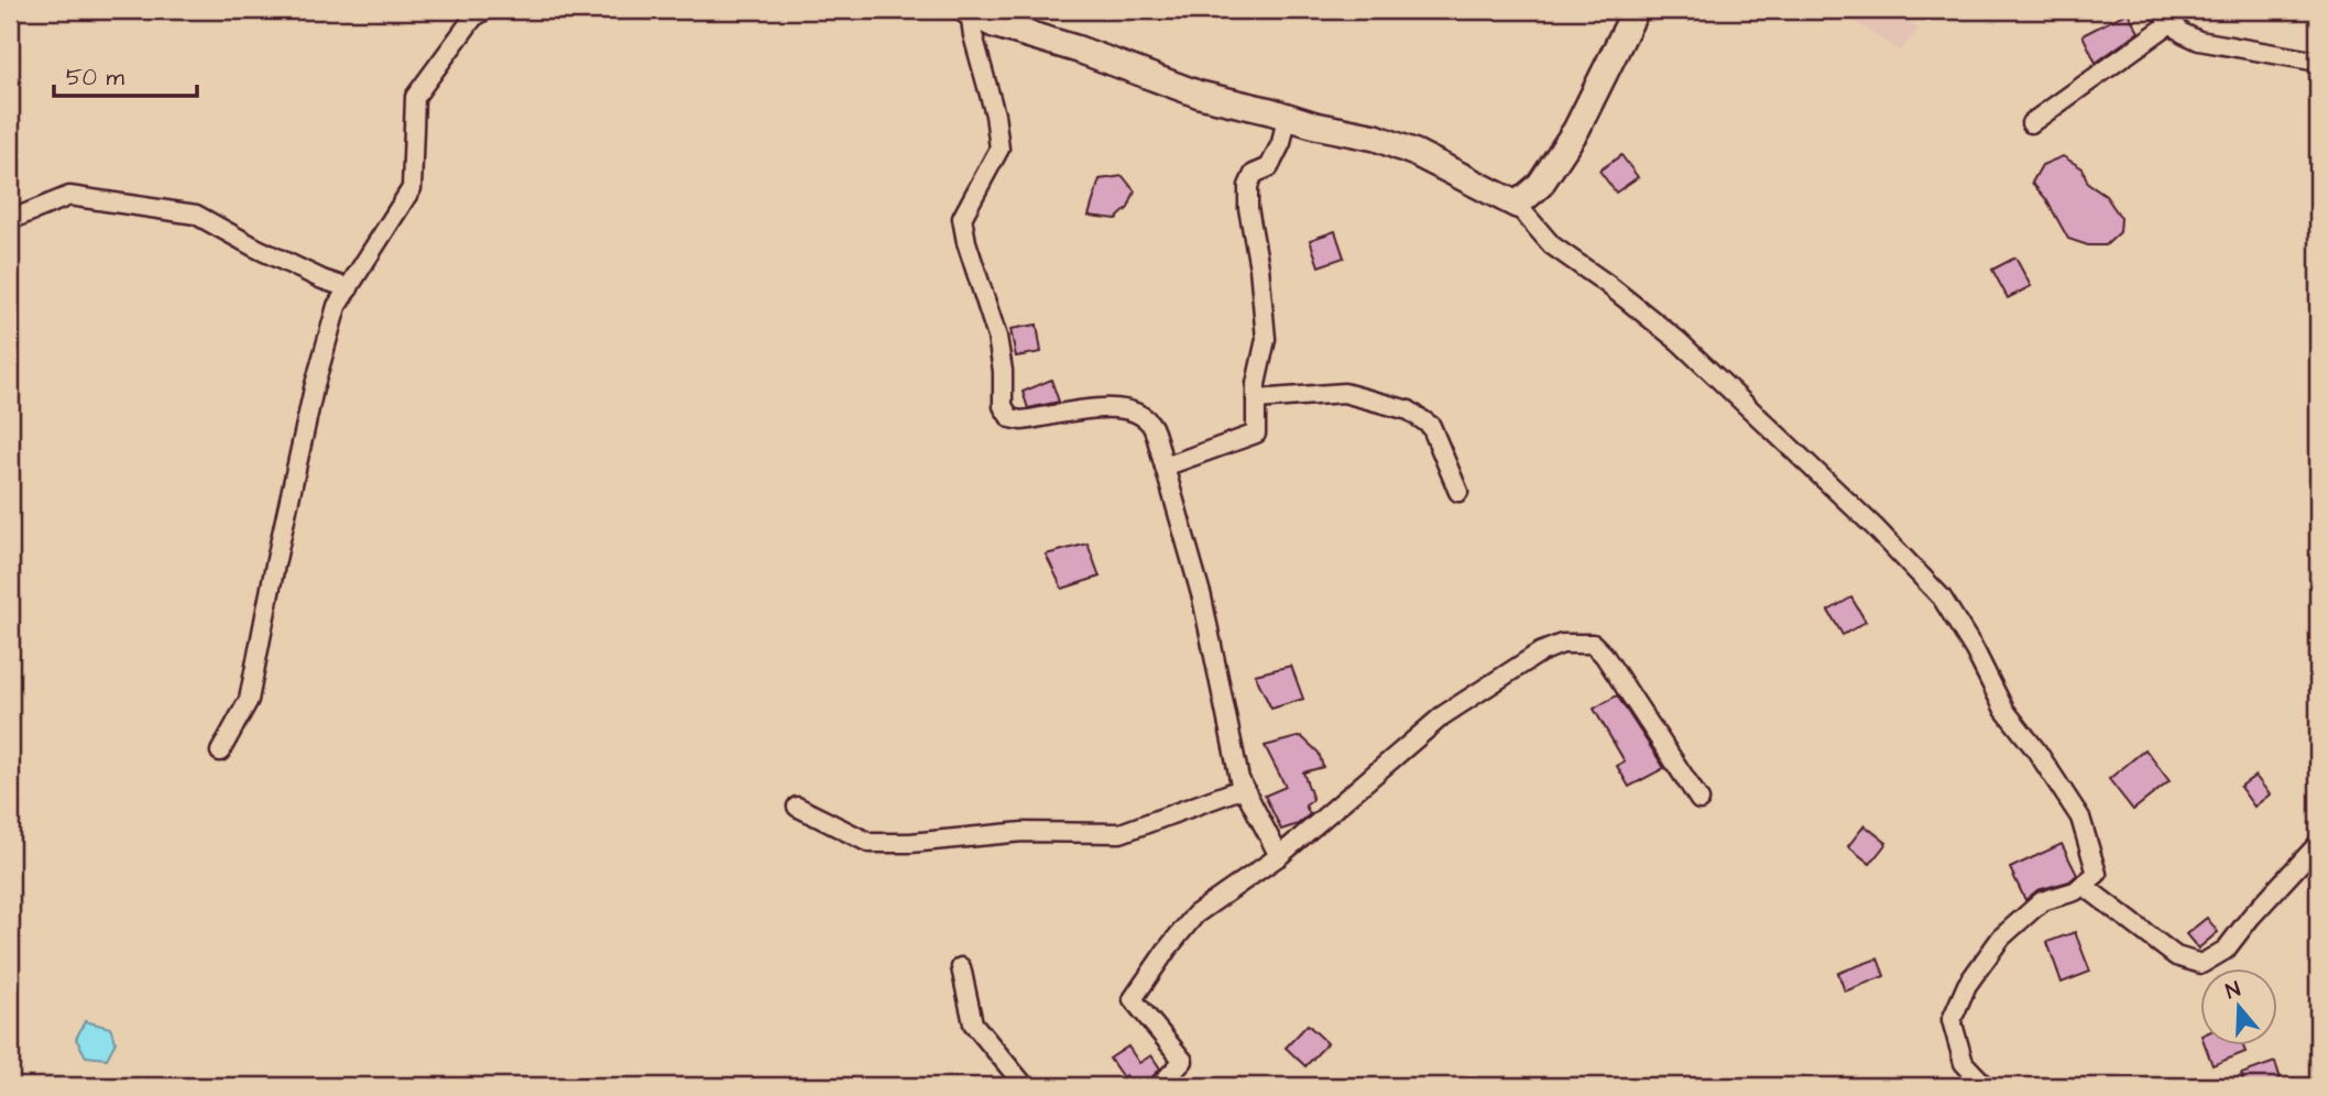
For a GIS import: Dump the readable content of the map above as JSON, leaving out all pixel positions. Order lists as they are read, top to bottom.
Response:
{
  "scale_bar": "50 m",
  "north": "top"
}
